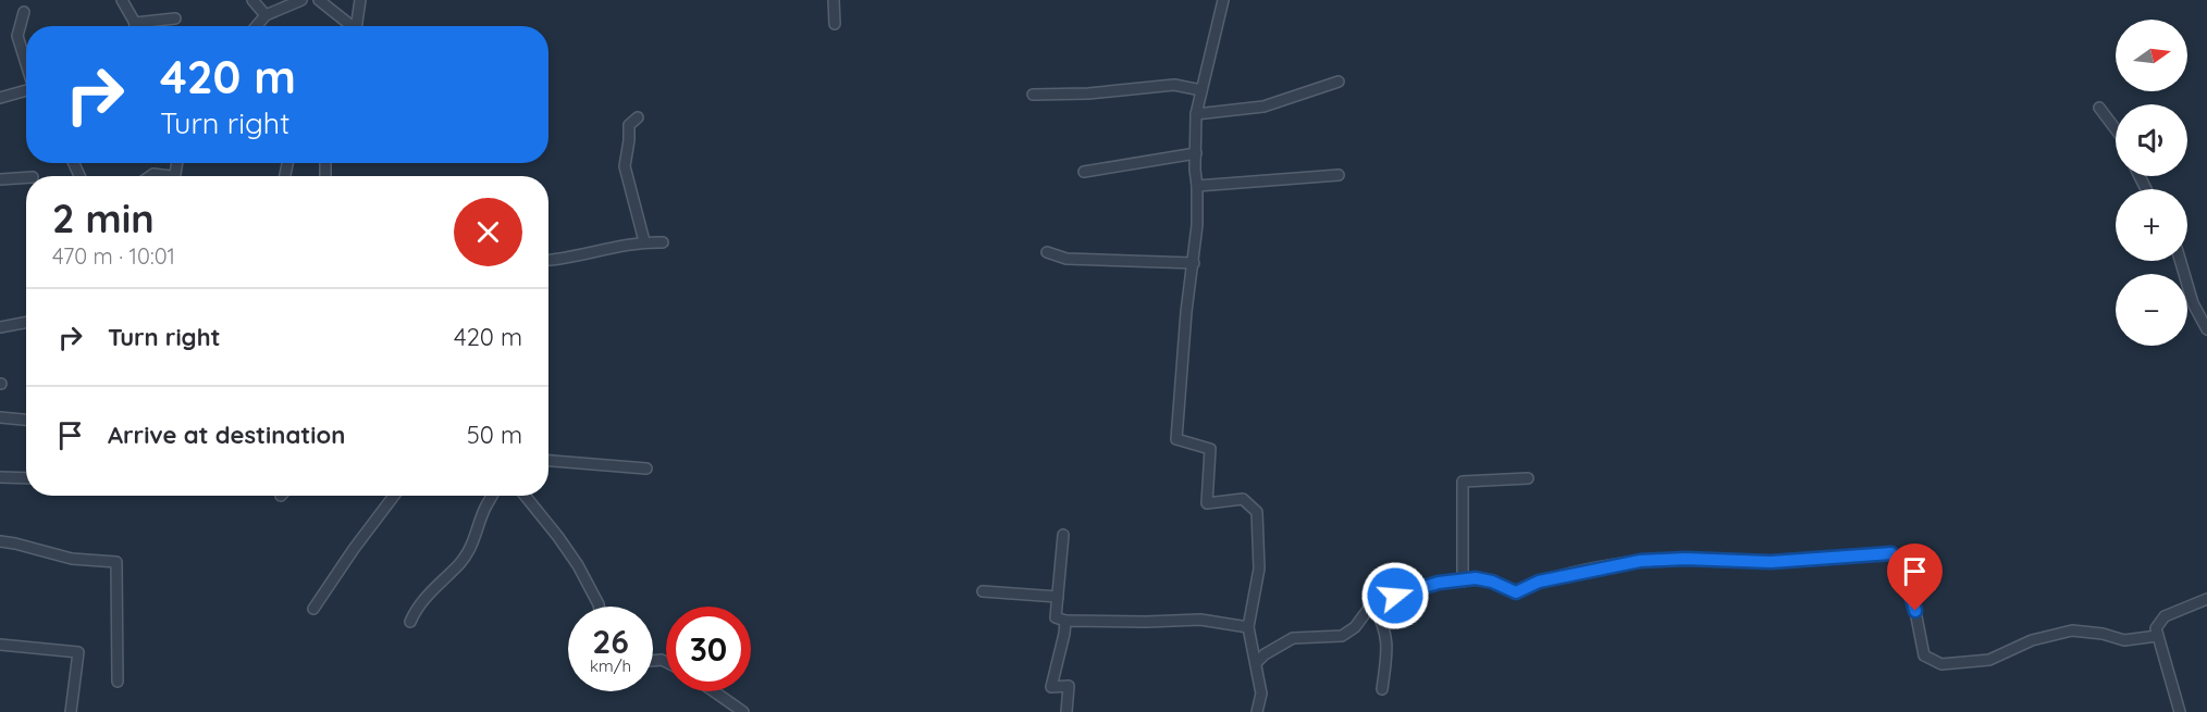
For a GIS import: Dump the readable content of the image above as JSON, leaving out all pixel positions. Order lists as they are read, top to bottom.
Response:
{
  "north": "right",
  "page": {
    "map_buttons": ["+", "−"],
    "turn": ["420 m", "Turn right"],
    "heading": ["2 min", "470 m · 10:01"],
    "list": [
      {
        "name": "Turn right",
        "value": "420 m"
      },
      {
        "name": "Arrive at destination",
        "value": "50 m"
      }
    ],
    "speed": "26 km/h",
    "limit": "30"
  }
}
